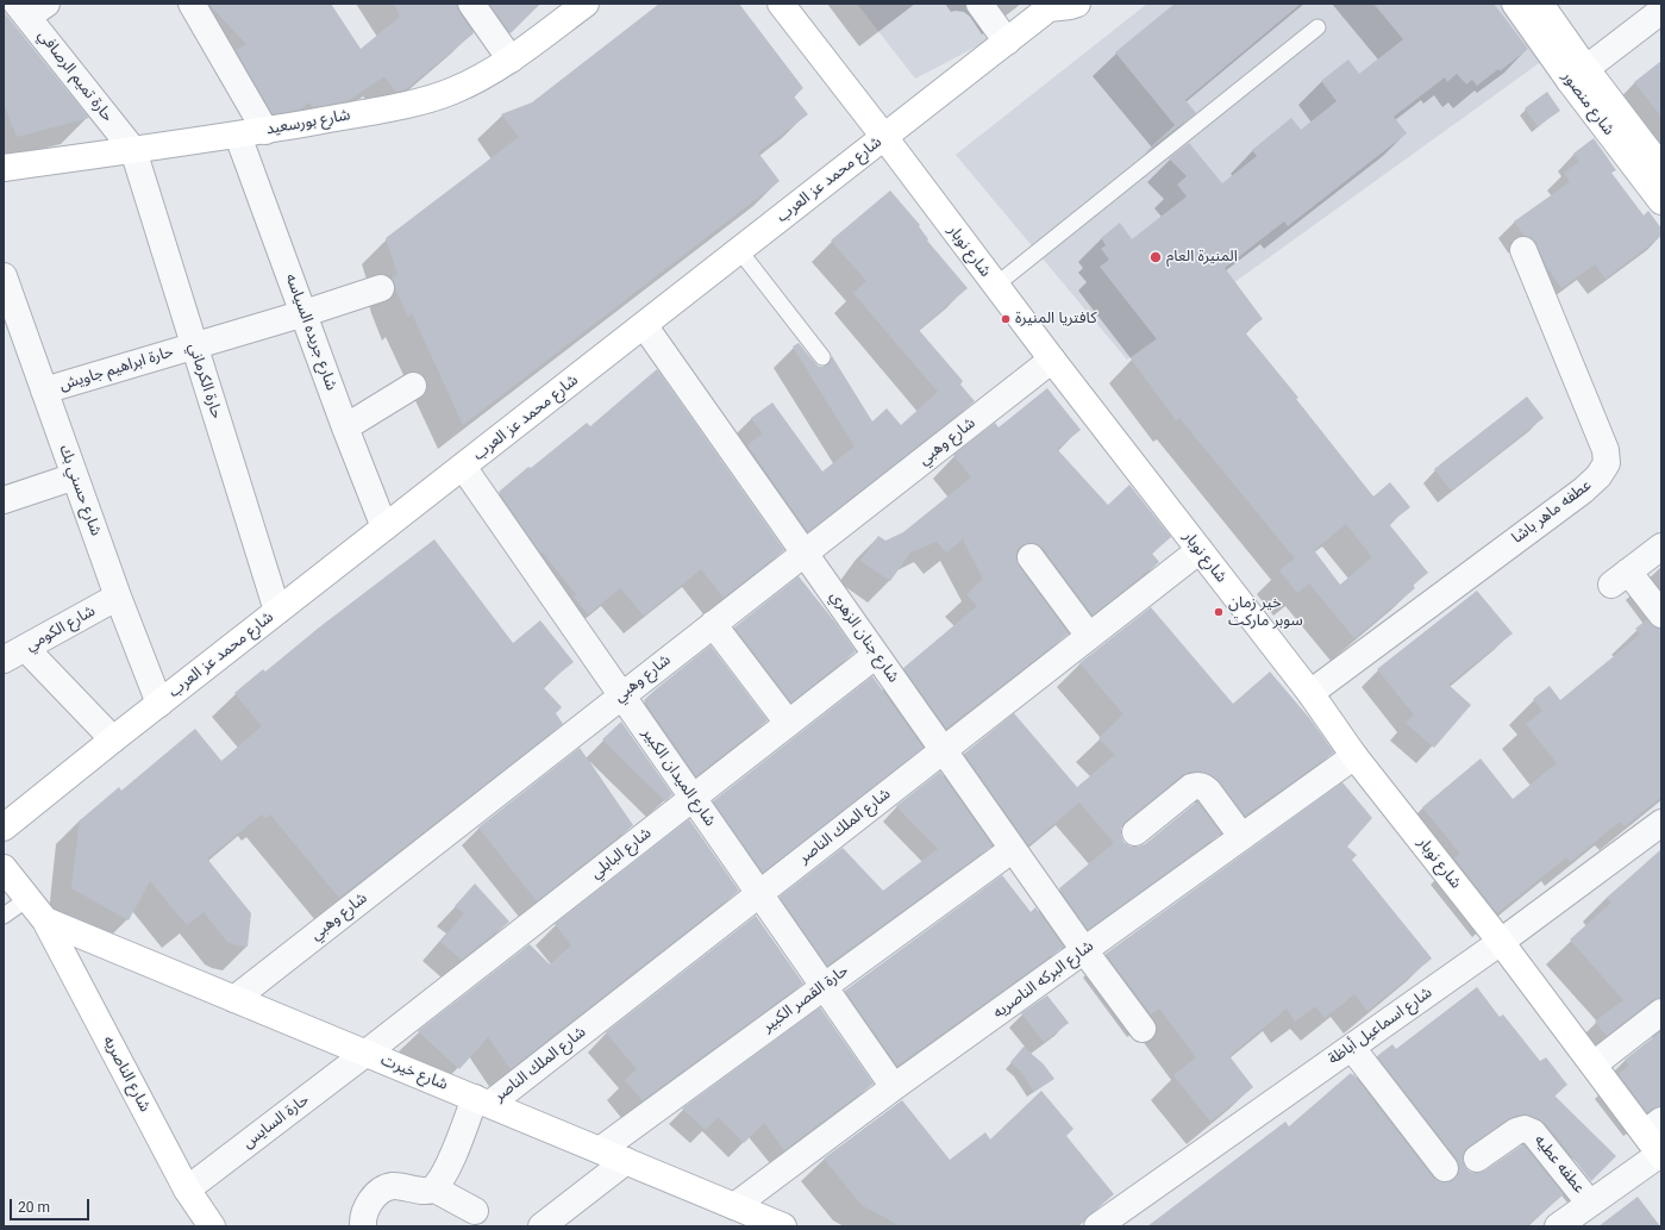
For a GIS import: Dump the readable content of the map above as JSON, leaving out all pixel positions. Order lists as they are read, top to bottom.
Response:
{
  "streets": {
    "street": [
      "حارة تميم الرصافي",
      "شارع منصور",
      "شارع بورسعيد",
      "شارع محمد عز العرب",
      "شارع نوبار",
      "شارع جريده السياسه",
      "حارة ابراهيم جاويش",
      "حارة الكرماني",
      "شارع وهبي",
      "شارع حسني بك",
      "عطفه ماهر باشا",
      "شارع الكومي",
      "شارع جنان الزهري",
      "شارع الميدان الكبير",
      "شارع الملك الناصر",
      "شارع البابلي",
      "شارع البركه الناصريه",
      "حارة القصر الكبير",
      "شارع اسماعيل أباظة",
      "شارع خيرت",
      "شارع الناصريه",
      "حارة السايس",
      "عطفه عطيه"
    ]
  },
  "crossings": [
    ["حارة تميم الرصافي", "شارع بورسعيد"],
    ["حارة تميم الرصافي", "حارة الكرماني"],
    ["شارع بورسعيد", "شارع جريده السياسه"],
    ["شارع بورسعيد", "حارة الكرماني"],
    ["شارع محمد عز العرب", "شارع نوبار"],
    ["شارع محمد عز العرب", "شارع جريده السياسه"],
    ["شارع محمد عز العرب", "حارة الكرماني"],
    ["شارع محمد عز العرب", "شارع حسني بك"],
    ["شارع محمد عز العرب", "شارع جنان الزهري"],
    ["شارع محمد عز العرب", "شارع الميدان الكبير"],
    ["شارع نوبار", "شارع وهبي"],
    ["شارع نوبار", "عطفه ماهر باشا"],
    ["شارع نوبار", "شارع الملك الناصر"],
    ["شارع نوبار", "شارع البركه الناصريه"],
    ["شارع نوبار", "شارع اسماعيل أباظة"],
    ["شارع جريده السياسه", "حارة ابراهيم جاويش"],
    ["حارة ابراهيم جاويش", "حارة الكرماني"],
    ["حارة ابراهيم جاويش", "شارع حسني بك"],
    ["شارع وهبي", "شارع جنان الزهري"],
    ["شارع وهبي", "شارع الميدان الكبير"],
    ["شارع وهبي", "شارع خيرت"],
    ["شارع حسني بك", "شارع الكومي"],
    ["شارع جنان الزهري", "شارع الملك الناصر"],
    ["شارع جنان الزهري", "شارع البابلي"],
    ["شارع جنان الزهري", "شارع البركه الناصريه"],
    ["شارع جنان الزهري", "حارة القصر الكبير"],
    ["شارع الميدان الكبير", "شارع الملك الناصر"],
    ["شارع الميدان الكبير", "شارع البابلي"],
    ["شارع الميدان الكبير", "شارع البركه الناصريه"],
    ["شارع الميدان الكبير", "حارة القصر الكبير"],
    ["شارع الملك الناصر", "شارع خيرت"],
    ["شارع البابلي", "شارع خيرت"],
    ["شارع البابلي", "حارة السايس"],
    ["شارع البركه الناصريه", "شارع خيرت"],
    ["حارة القصر الكبير", "شارع خيرت"],
    ["شارع خيرت", "شارع الناصريه"],
    ["شارع خيرت", "حارة السايس"],
    ["شارع الناصريه", "حارة السايس"]
  ],
  "places": ["المنيرة العام", "كافتريا المنيرة", "خير زمان سوبر ماركت"],
  "scale_bar": "20 m"
}
